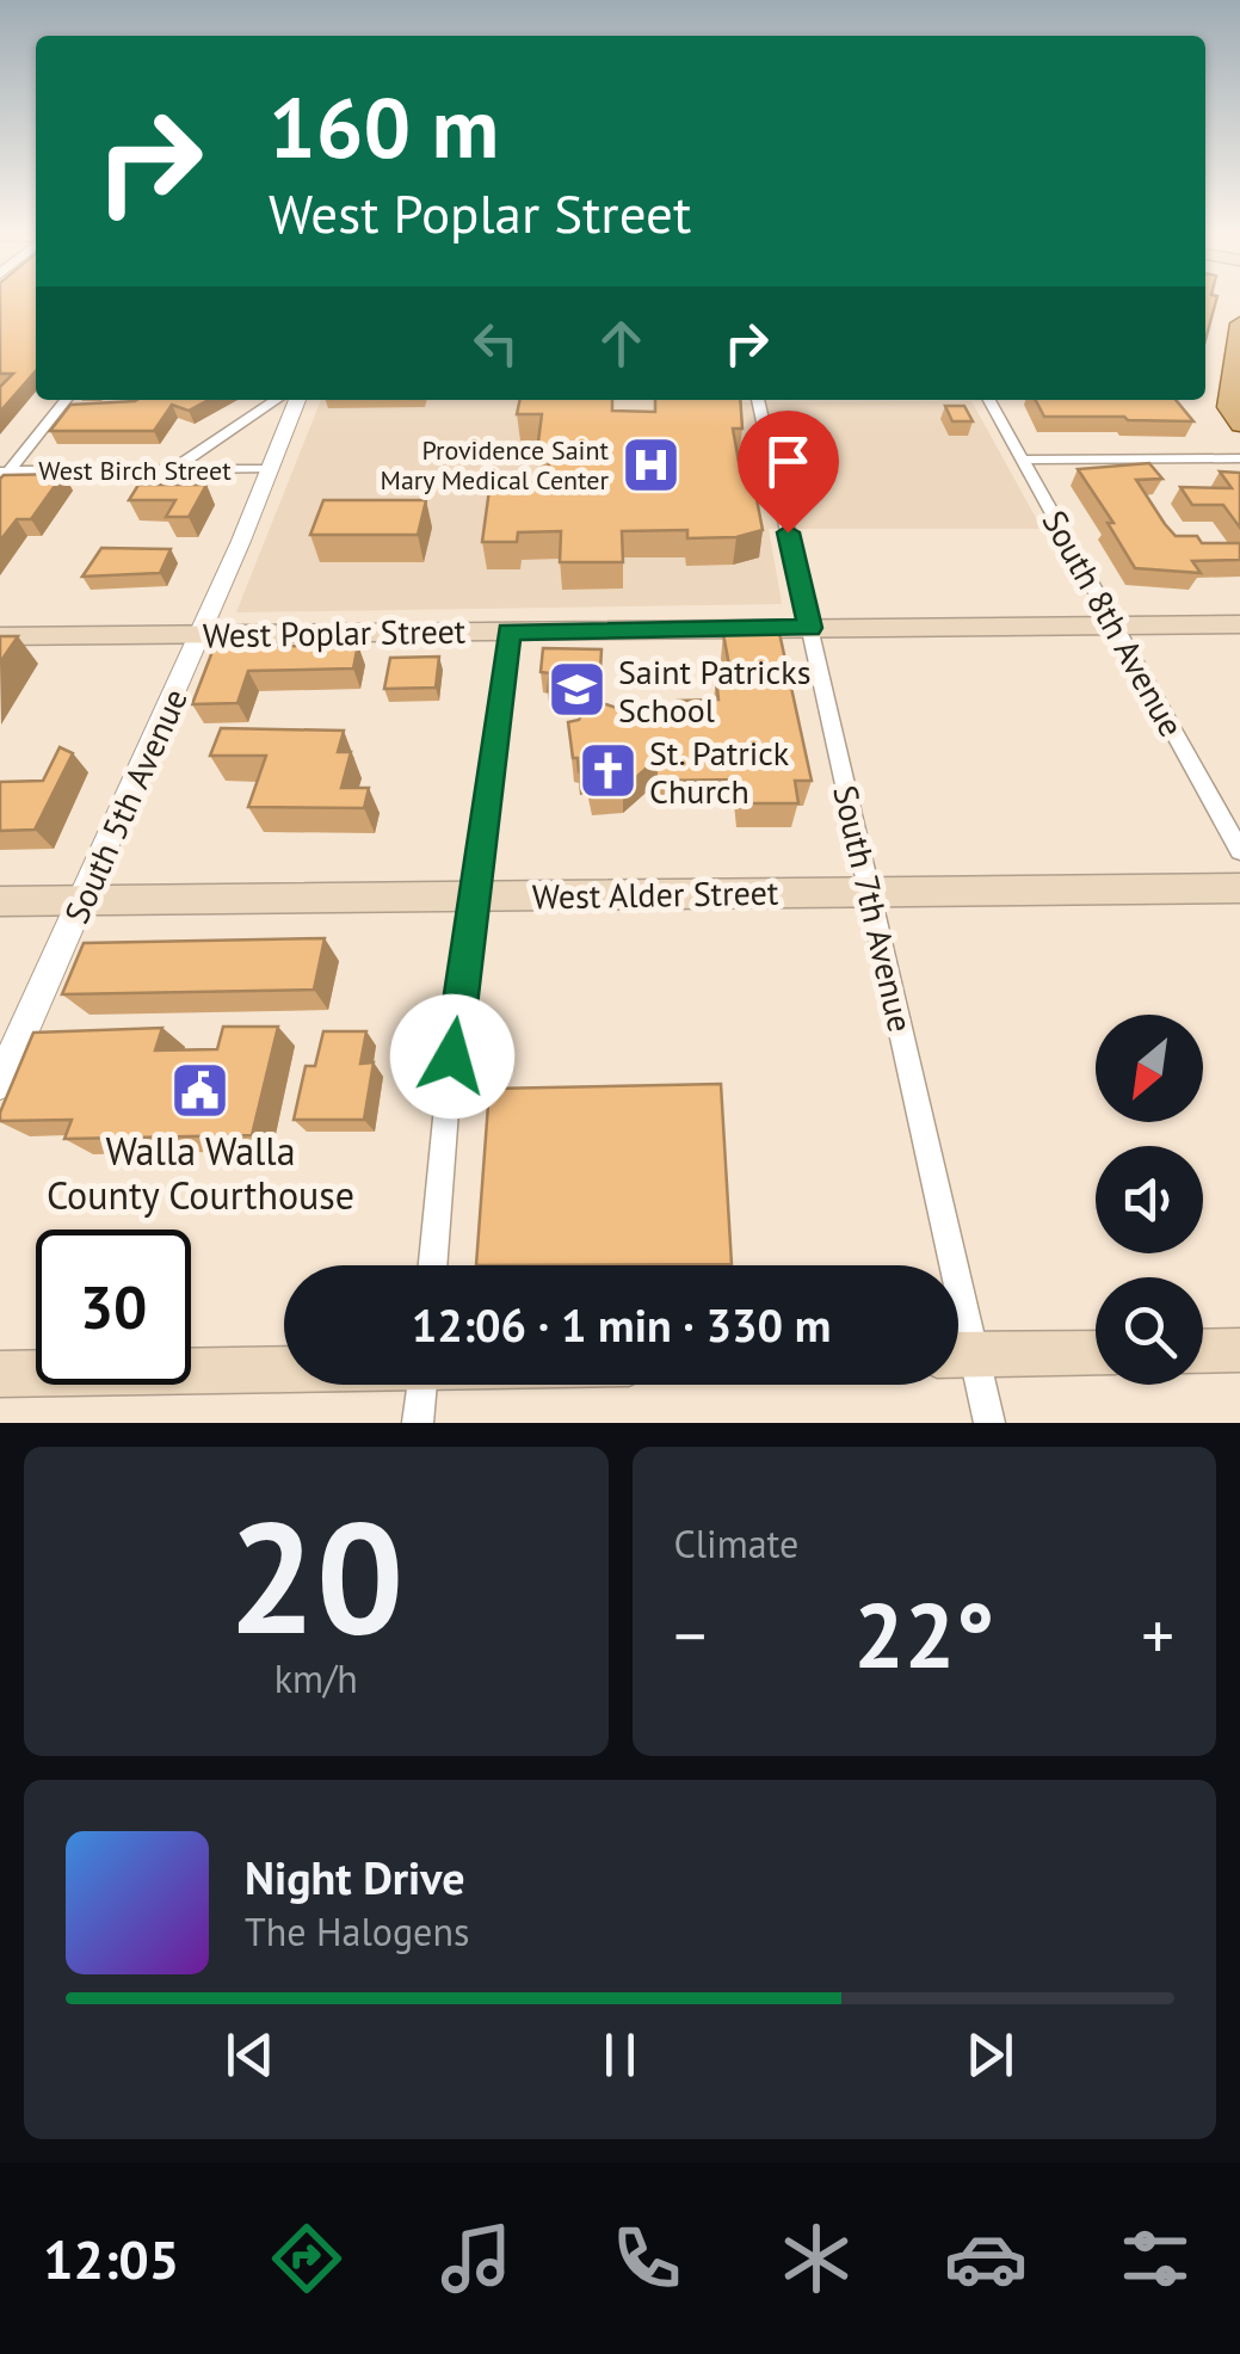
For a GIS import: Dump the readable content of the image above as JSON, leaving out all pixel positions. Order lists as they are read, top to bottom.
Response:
{
  "streets": {
    "main road": ["West Poplar Street", "West Alder Street"],
    "street": [
      "West Birch Street",
      "South 8th Avenue",
      "South 5th Avenue",
      "South 7th Avenue"
    ]
  },
  "crossings": [
    ["West Birch Street", "South 5th Avenue"],
    ["South 8th Avenue", "West Poplar Street"],
    ["West Poplar Street", "South 5th Avenue"],
    ["West Poplar Street", "South 7th Avenue"],
    ["South 5th Avenue", "West Alder Street"],
    ["West Alder Street", "South 7th Avenue"]
  ],
  "places": {
    "hospital": ["Providence Saint Mary Medical Center"],
    "school or university": ["Saint Patricks School"],
    "church": ["St. Patrick Church"],
    "public building": ["Walla Walla County Courthouse"]
  },
  "north": "bottom left",
  "page": {
    "turn": ["160 m", "West Poplar Street"],
    "limit": "30",
    "trip": "12:06 · 1 min · 330 m",
    "tile": [
      ["20", "km/h"],
      "Climate"
    ],
    "heat": ["−", "22°", "+"],
    "song": ["Night Drive", "The Halogens"],
    "tabs": "12:05"
  }
}
